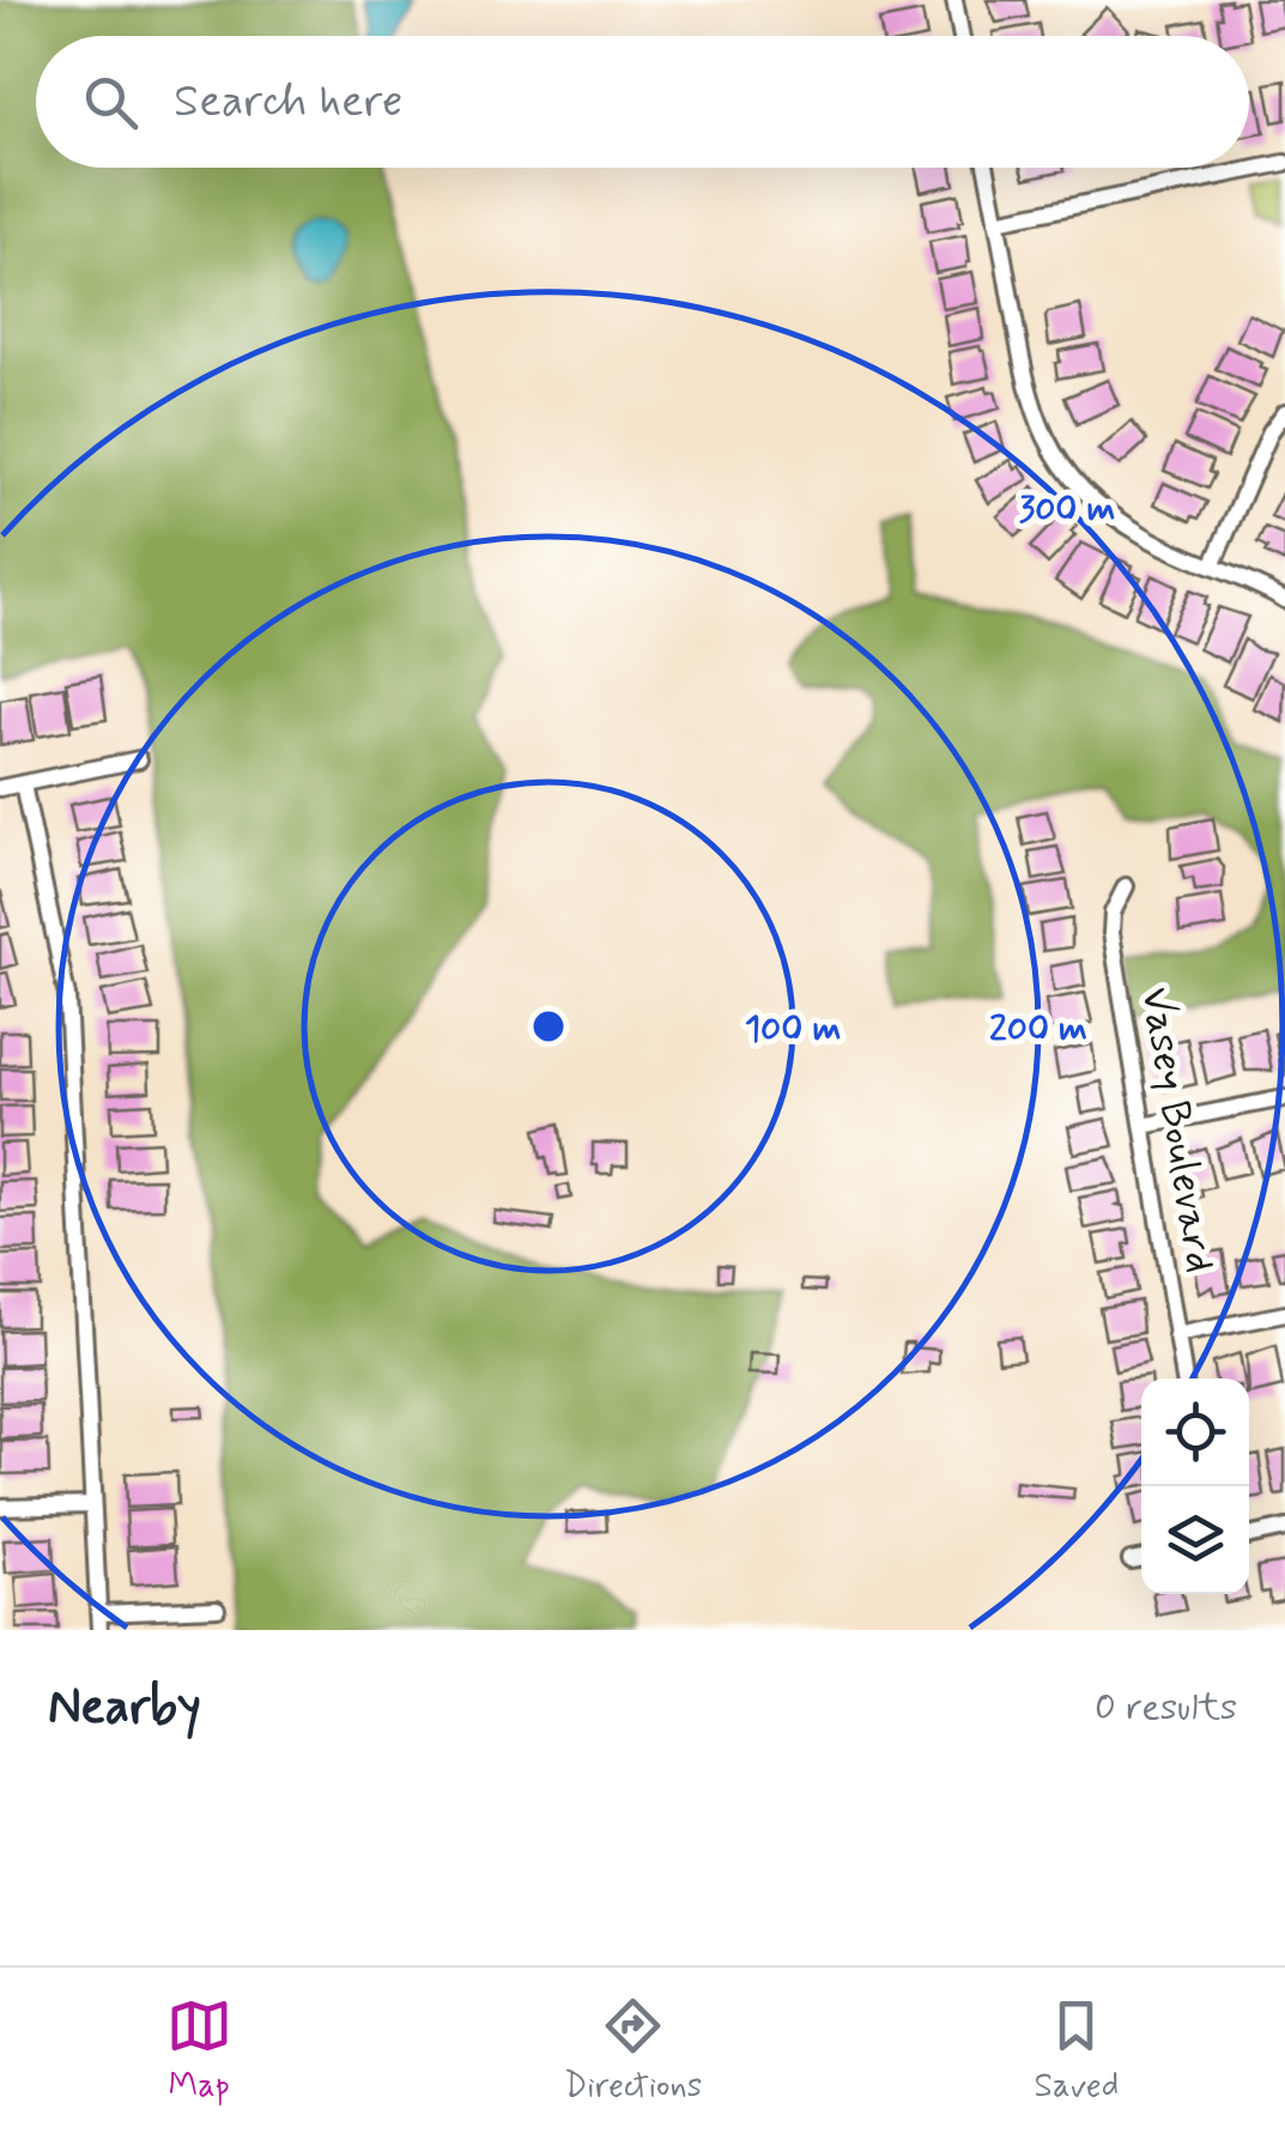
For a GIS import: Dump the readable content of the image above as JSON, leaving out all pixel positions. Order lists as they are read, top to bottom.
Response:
{
  "streets": {
    "street": ["Vasey Boulevard"]
  },
  "page": {
    "search": "Search here",
    "heading": ["Nearby", "0 results"],
    "nav": ["Map", "Directions", "Saved"]
  },
  "rings": ["300 m", "100 m", "200 m"]
}
